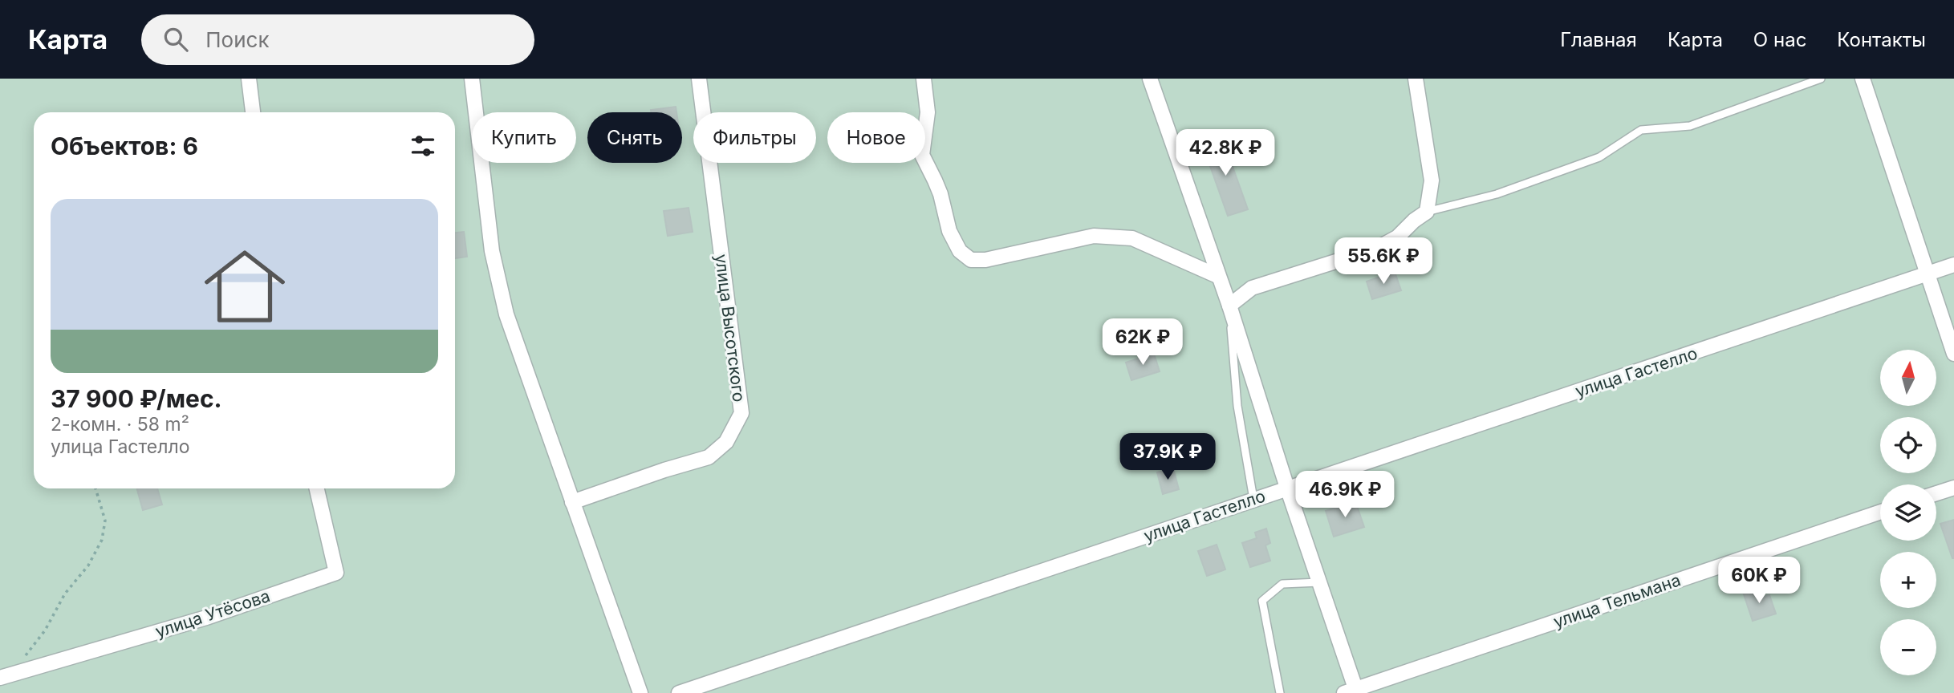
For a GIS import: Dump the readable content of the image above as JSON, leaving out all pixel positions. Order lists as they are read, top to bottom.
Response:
{
  "streets": {
    "street": [
      "улица Высотского",
      "улица Гастелло",
      "улица Тельмана",
      "улица Утёсова"
    ]
  },
  "north": "top",
  "page": {
    "header": "Карта",
    "search": "Поиск",
    "nav": [
      "Главная",
      "Карта",
      "О нас",
      "Контакты"
    ],
    "chip": [
      "Купить",
      "Снять",
      "Фильтры",
      "Новое"
    ],
    "heading": "Объектов: 6",
    "price": [
      "42.8K ₽",
      "55.6K ₽",
      "62K ₽",
      "37.9K ₽",
      "46.9K ₽",
      "60K ₽"
    ],
    "list": [
      {
        "name": "37 900 ₽/мес.",
        "note": "2-комн. · 58 m² · улица Гастелло"
      }
    ],
    "map_buttons": ["+", "−"]
  }
}
